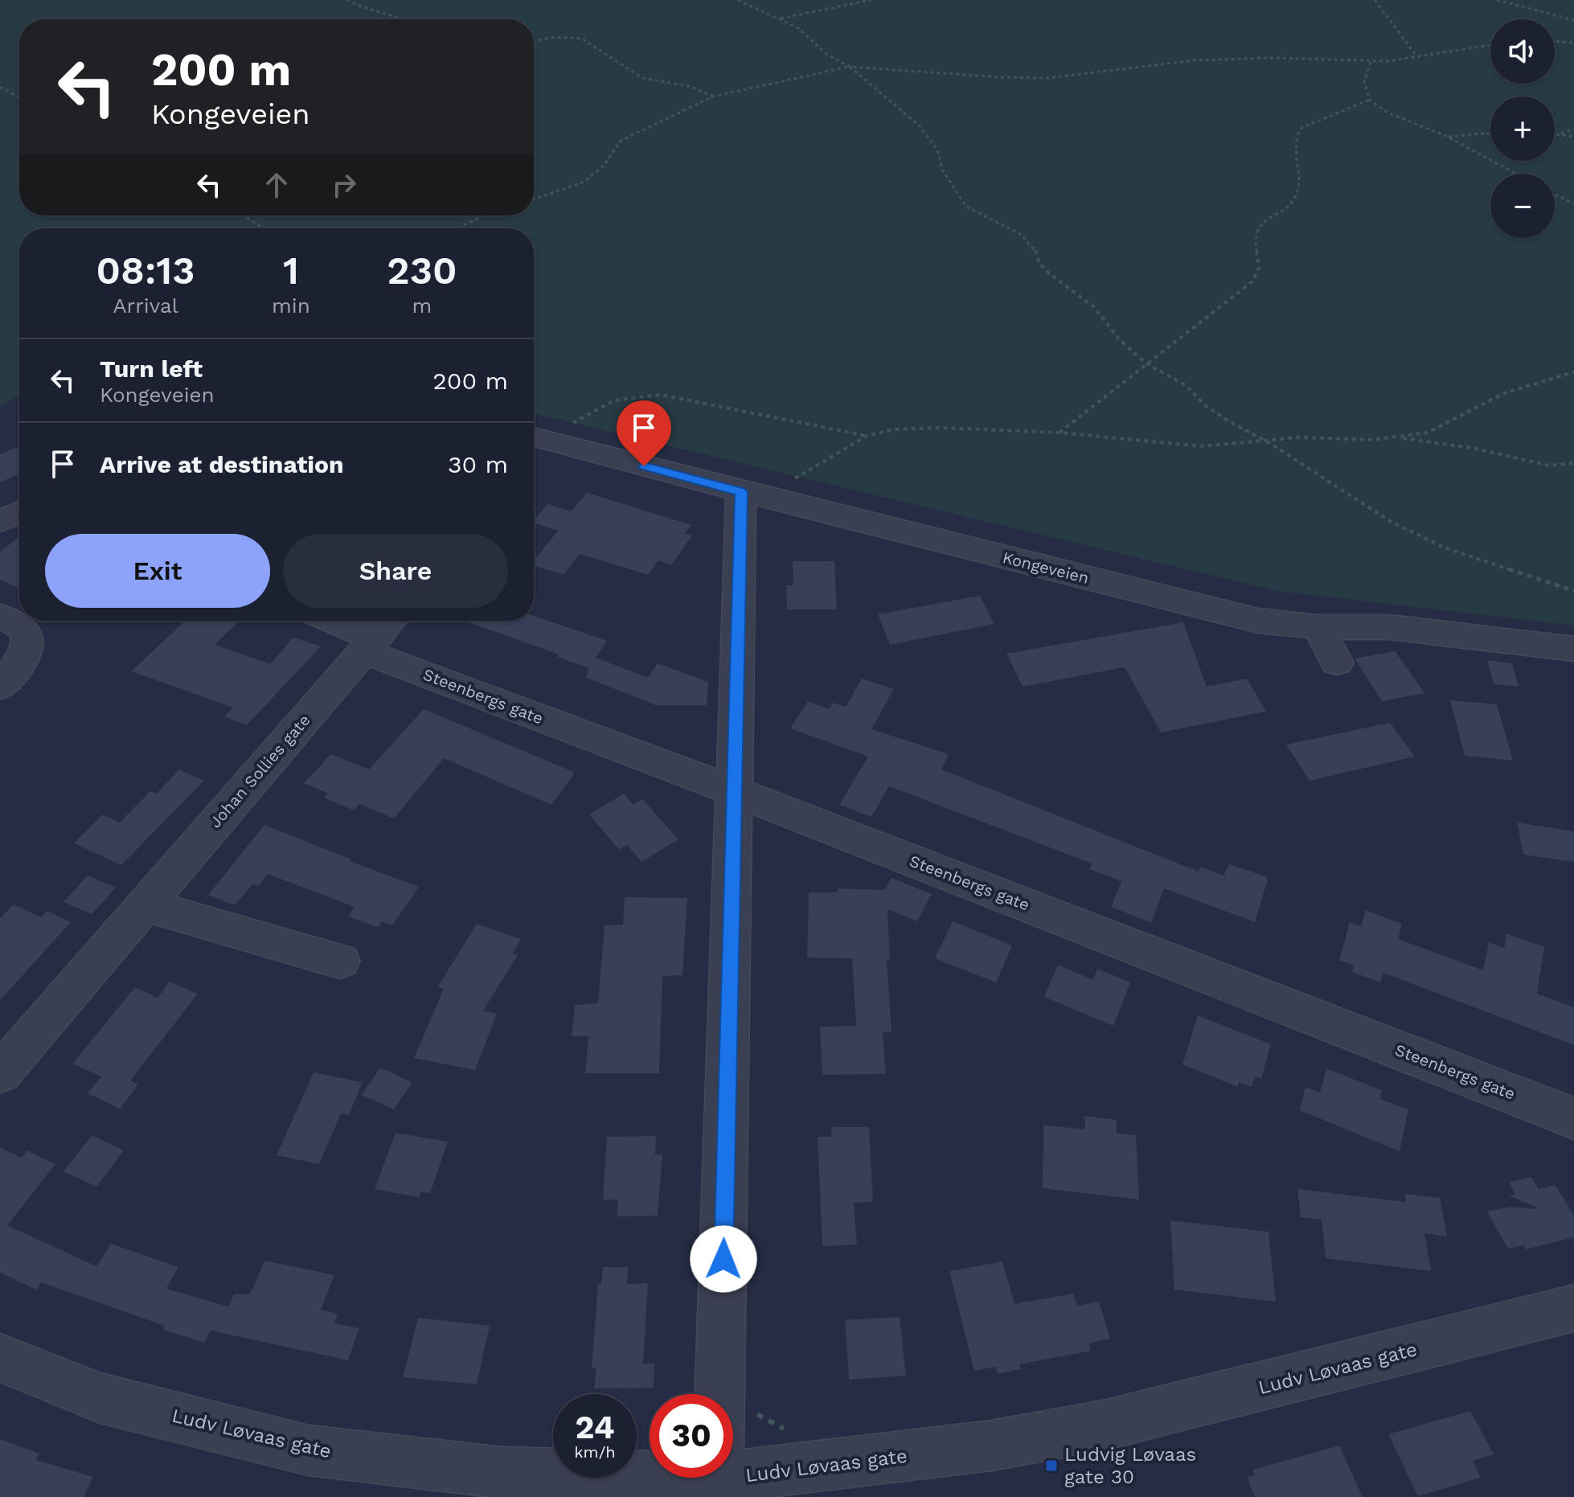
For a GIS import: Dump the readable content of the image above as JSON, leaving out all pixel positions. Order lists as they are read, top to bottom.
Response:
{
  "streets": {
    "street": [
      "Kongeveien",
      "Steenbergs gate",
      "Johan Sollies gate",
      "Ludv Løvaas gate"
    ]
  },
  "crossings": [
    ["Steenbergs gate", "Johan Sollies gate"]
  ],
  "places": {
    "transit": ["Ludvig Løvaas gate 30"]
  },
  "page": {
    "map_buttons": ["+", "−"],
    "turn": ["200 m", "Kongeveien"],
    "eta": [
      "08:13",
      "Arrival",
      "1",
      "min",
      "230",
      "m"
    ],
    "list": [
      {
        "name": "Turn left",
        "note": "Kongeveien",
        "value": "200 m"
      },
      {
        "name": "Arrive at destination",
        "value": "30 m"
      }
    ],
    "buttons": ["Exit", "Share"],
    "speed": "24 km/h",
    "limit": "30"
  }
}
